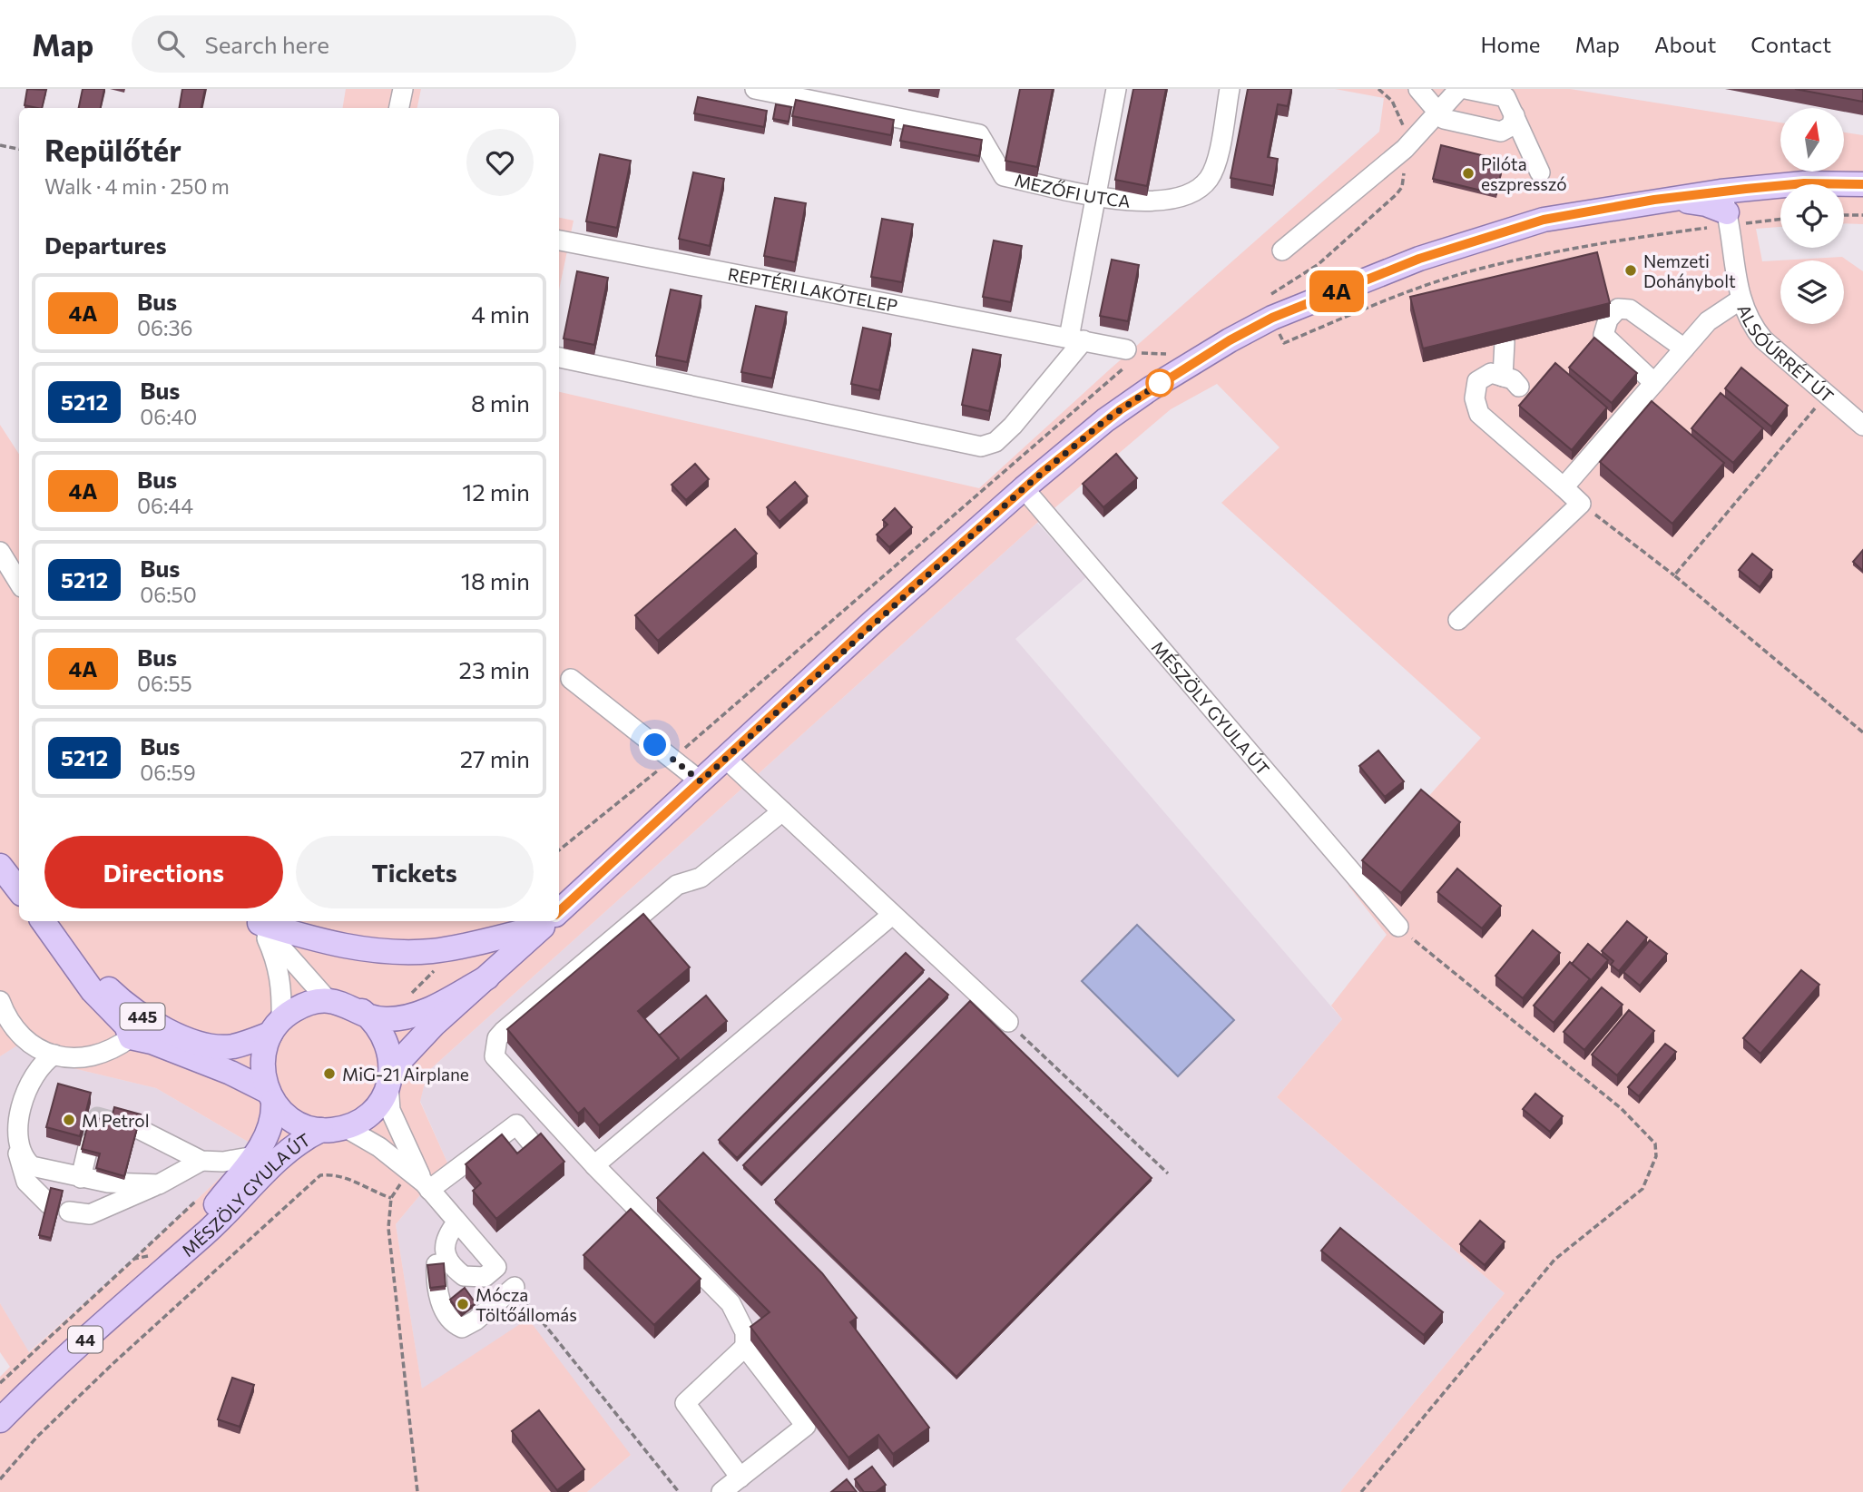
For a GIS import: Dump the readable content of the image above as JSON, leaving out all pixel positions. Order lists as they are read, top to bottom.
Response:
{
  "streets": {
    "main road": ["MÉSZÖLY GYULA ÚT", "445", "44"],
    "street": ["MEZŐFI UTCA", "REPTÉRI LAKÓTELEP", "ALSÓÚRRÉT ÚT"]
  },
  "crossings": [
    ["ALSÓÚRRÉT ÚT", "MÉSZÖLY GYULA ÚT"],
    ["MÉSZÖLY GYULA ÚT", "445"]
  ],
  "places": [
    "Pilóta eszpresszó",
    "Nemzeti Dohánybolt",
    "MiG-21 Airplane",
    "M Petrol",
    "Mócza Töltőállomás"
  ],
  "lines": ["bus line 4A"],
  "north": "top",
  "page": {
    "header": "Map",
    "search": "Search here",
    "nav": [
      "Home",
      "Map",
      "About",
      "Contact"
    ],
    "on_map": "4A",
    "heading": [
      ["Repülőtér", "Walk · 4 min · 250 m"],
      "Departures"
    ],
    "list": [
      {
        "mark": "4A",
        "name": "Bus",
        "note": "06:36",
        "value": "4 min"
      },
      {
        "mark": "5212",
        "name": "Bus",
        "note": "06:40",
        "value": "8 min"
      },
      {
        "mark": "4A",
        "name": "Bus",
        "note": "06:44",
        "value": "12 min"
      },
      {
        "mark": "5212",
        "name": "Bus",
        "note": "06:50",
        "value": "18 min"
      },
      {
        "mark": "4A",
        "name": "Bus",
        "note": "06:55",
        "value": "23 min"
      },
      {
        "mark": "5212",
        "name": "Bus",
        "note": "06:59",
        "value": "27 min"
      }
    ],
    "buttons": ["Directions", "Tickets"]
  }
}
